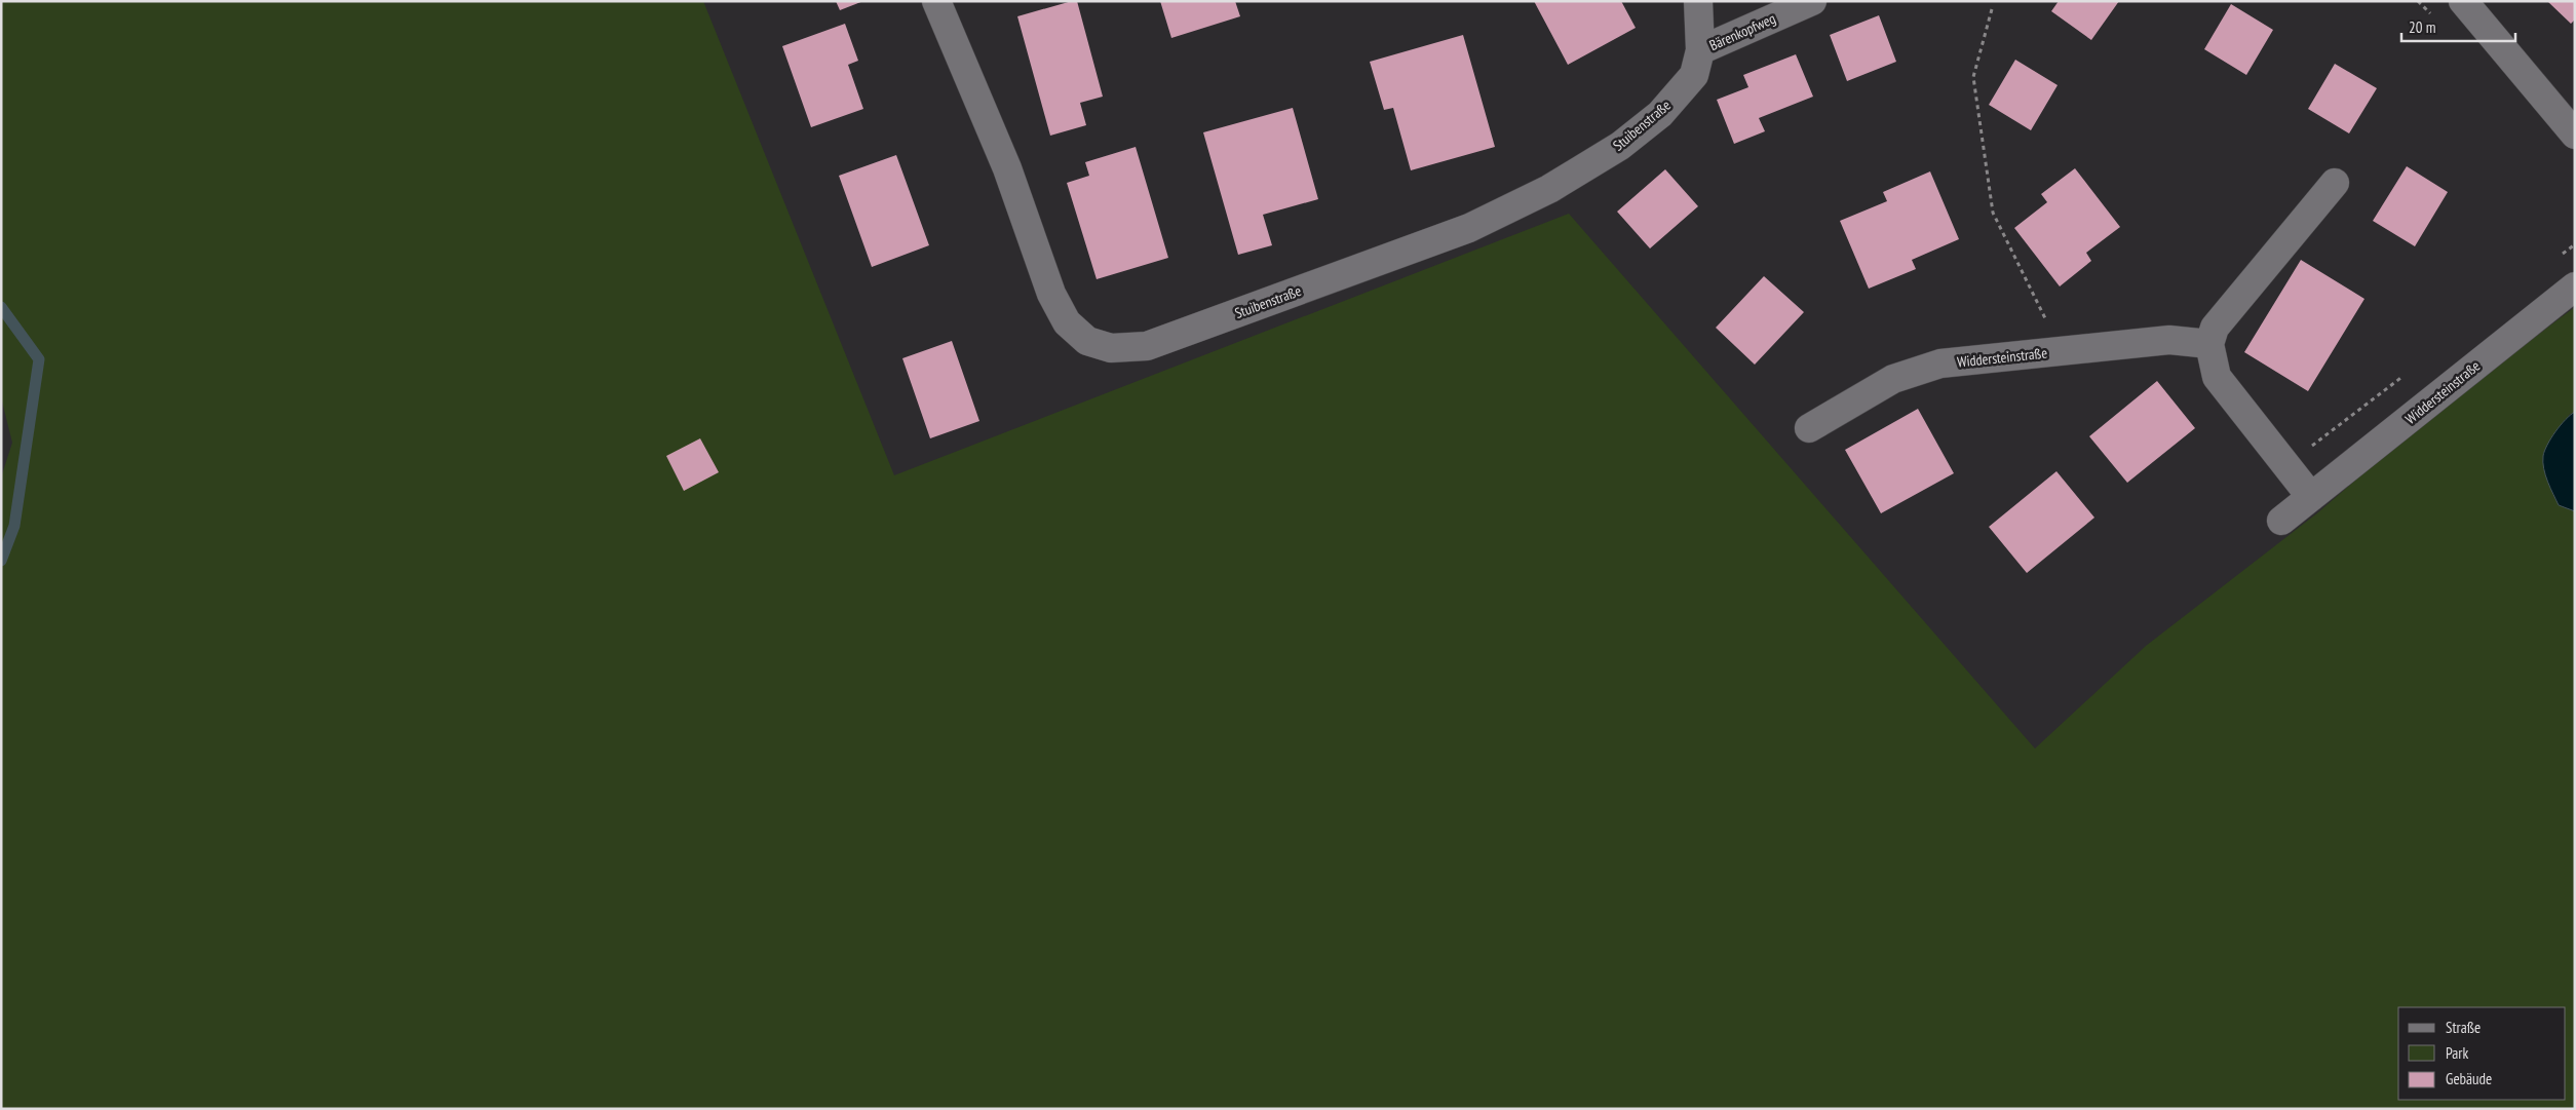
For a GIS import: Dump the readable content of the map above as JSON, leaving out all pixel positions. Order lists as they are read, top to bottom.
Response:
{
  "streets": {
    "street": ["Bärenkopfweg", "Stuibenstraße", "Widdersteinstraße"]
  },
  "crossings": [
    ["Bärenkopfweg", "Stuibenstraße"]
  ],
  "legend": ["Straße", "Park", "Gebäude"],
  "scale_bar": "20 m"
}
